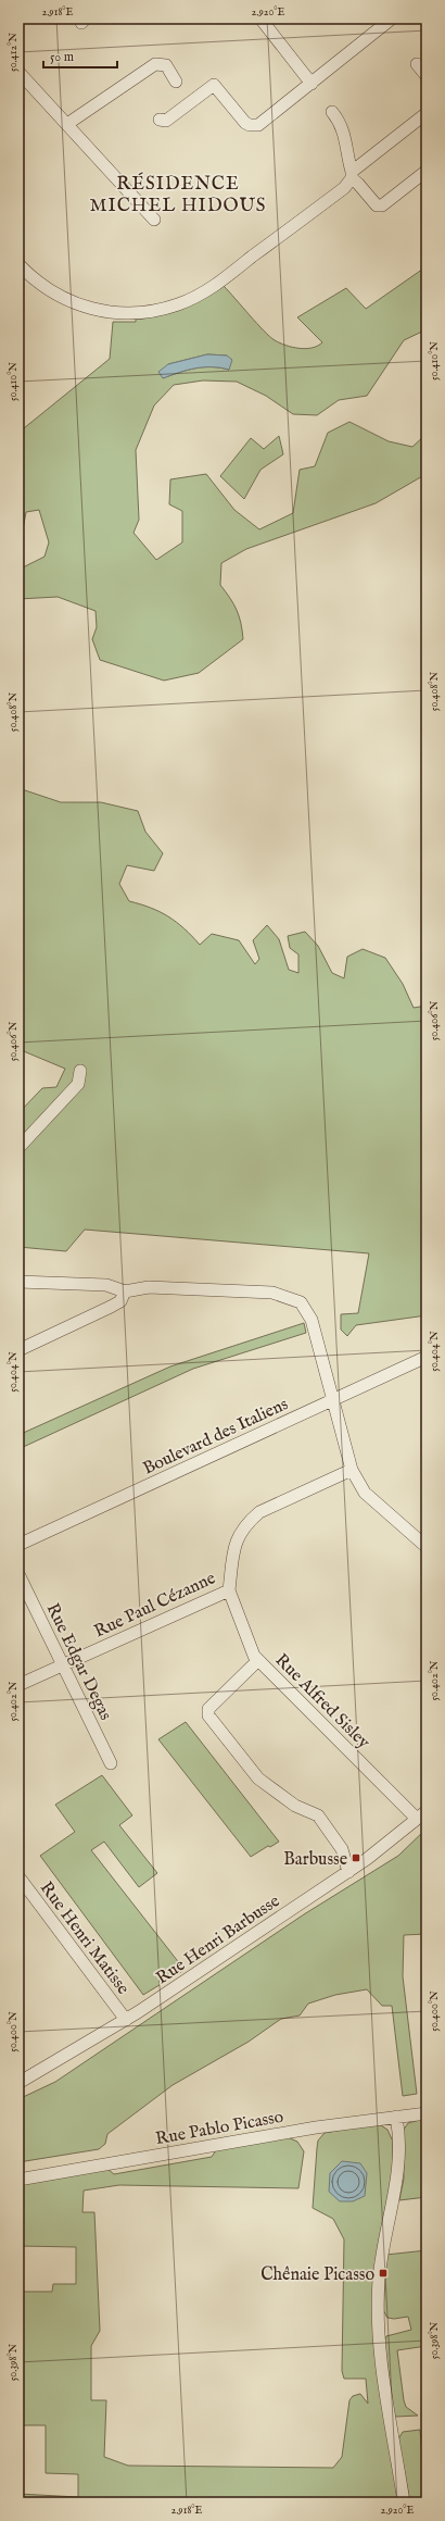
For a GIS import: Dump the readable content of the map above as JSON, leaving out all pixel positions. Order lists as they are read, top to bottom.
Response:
{
  "streets": {
    "street": [
      "Boulevard des Italiens",
      "Rue Paul Cézanne",
      "Rue Edgar Degas",
      "Rue Alfred Sisley",
      "Rue Henri Matisse",
      "Rue Henri Barbusse",
      "Rue Pablo Picasso"
    ]
  },
  "crossings": [
    ["Rue Paul Cézanne", "Rue Edgar Degas"],
    ["Rue Paul Cézanne", "Rue Alfred Sisley"],
    ["Rue Alfred Sisley", "Rue Henri Barbusse"],
    ["Rue Henri Matisse", "Rue Henri Barbusse"]
  ],
  "districts": ["RÉSIDENCE MICHEL HIDOUS"],
  "places": {
    "transit": ["Barbusse", "Chênaie Picasso"]
  },
  "scale_bar": "50 m",
  "coordinates": [
    "2.918°E",
    "2.920°E",
    "50.412°N",
    "50.410°N",
    "50.408°N",
    "50.406°N",
    "50.404°N",
    "50.402°N",
    "50.400°N",
    "50.398°N"
  ]
}
